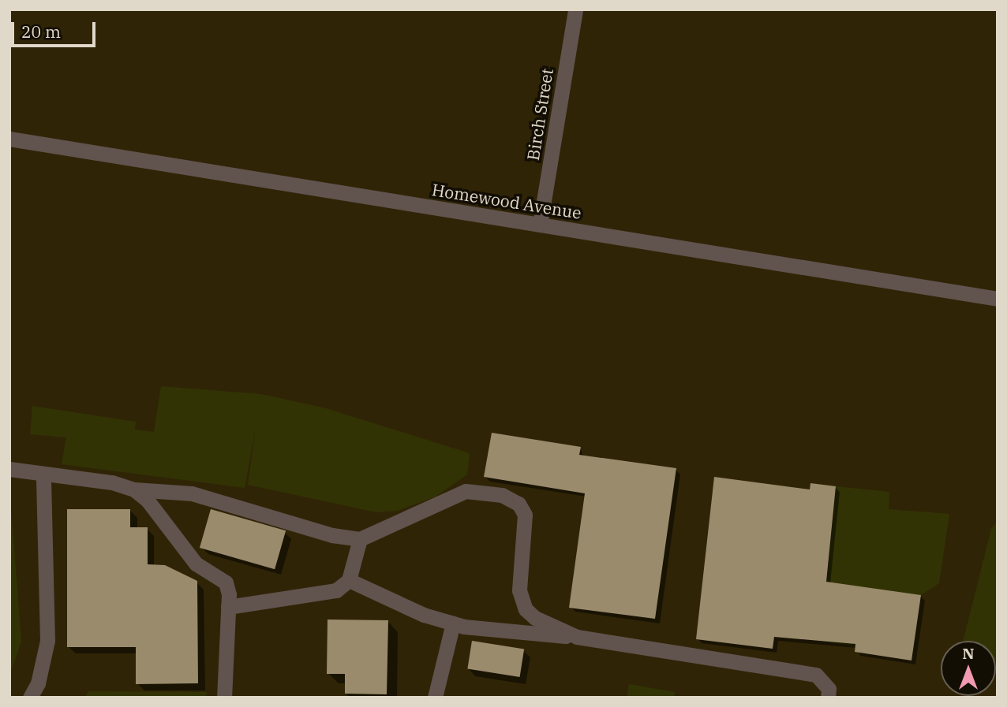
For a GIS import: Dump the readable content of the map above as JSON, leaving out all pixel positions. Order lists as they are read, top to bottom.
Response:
{
  "streets": {
    "street": ["Birch Street", "Homewood Avenue"]
  },
  "crossings": [
    ["Birch Street", "Homewood Avenue"]
  ],
  "scale_bar": "20 m",
  "north": "top"
}
